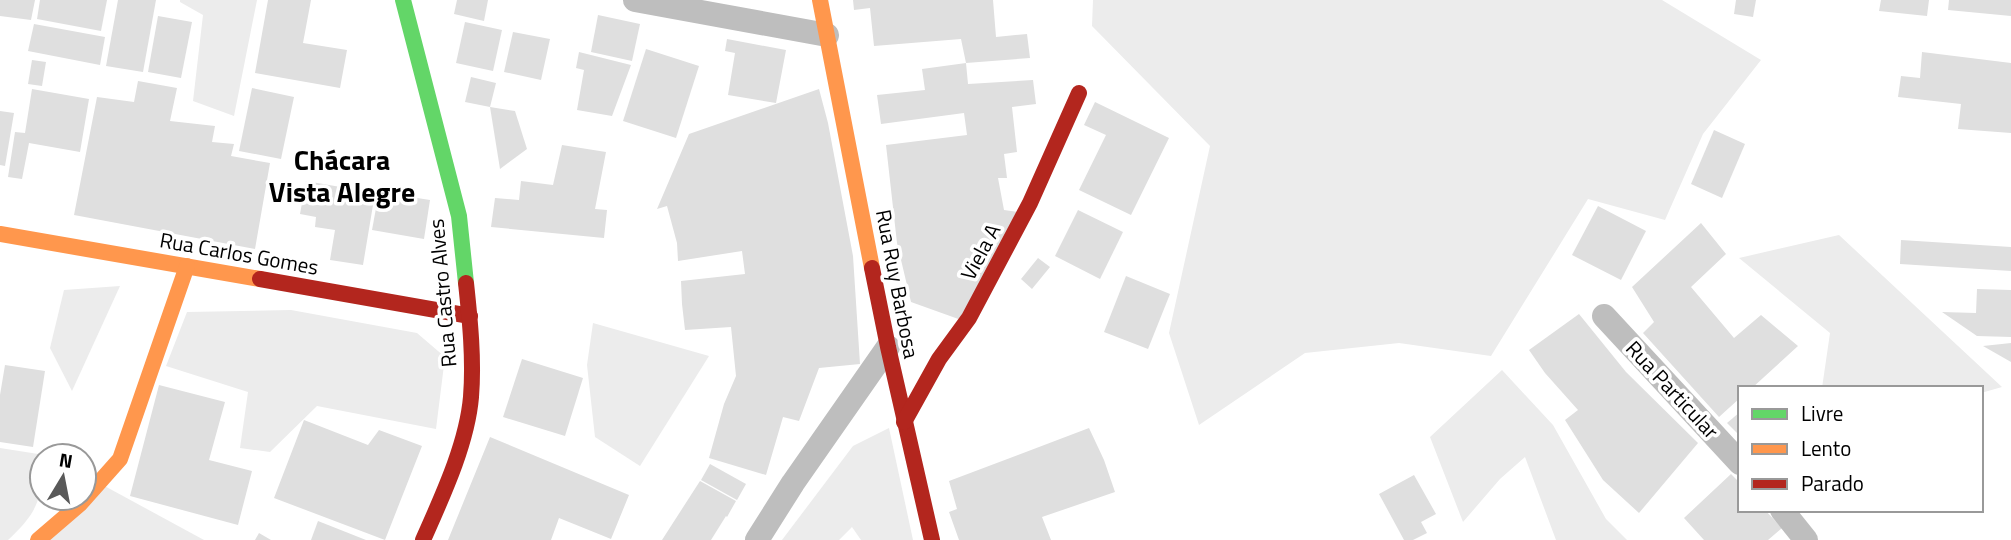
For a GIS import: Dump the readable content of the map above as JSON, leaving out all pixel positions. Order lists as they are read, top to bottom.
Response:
{
  "streets": {
    "street": [
      "Viela A",
      "Rua Carlos Gomes",
      "Rua Ruy Barbosa",
      "Rua Castro Alves",
      "Rua Particular"
    ]
  },
  "crossings": [
    ["Viela A", "Rua Ruy Barbosa"],
    ["Rua Carlos Gomes", "Rua Castro Alves"]
  ],
  "districts": ["Chácara Vista Alegre"],
  "legend": ["Livre", "Lento", "Parado"],
  "north": "top"
}
